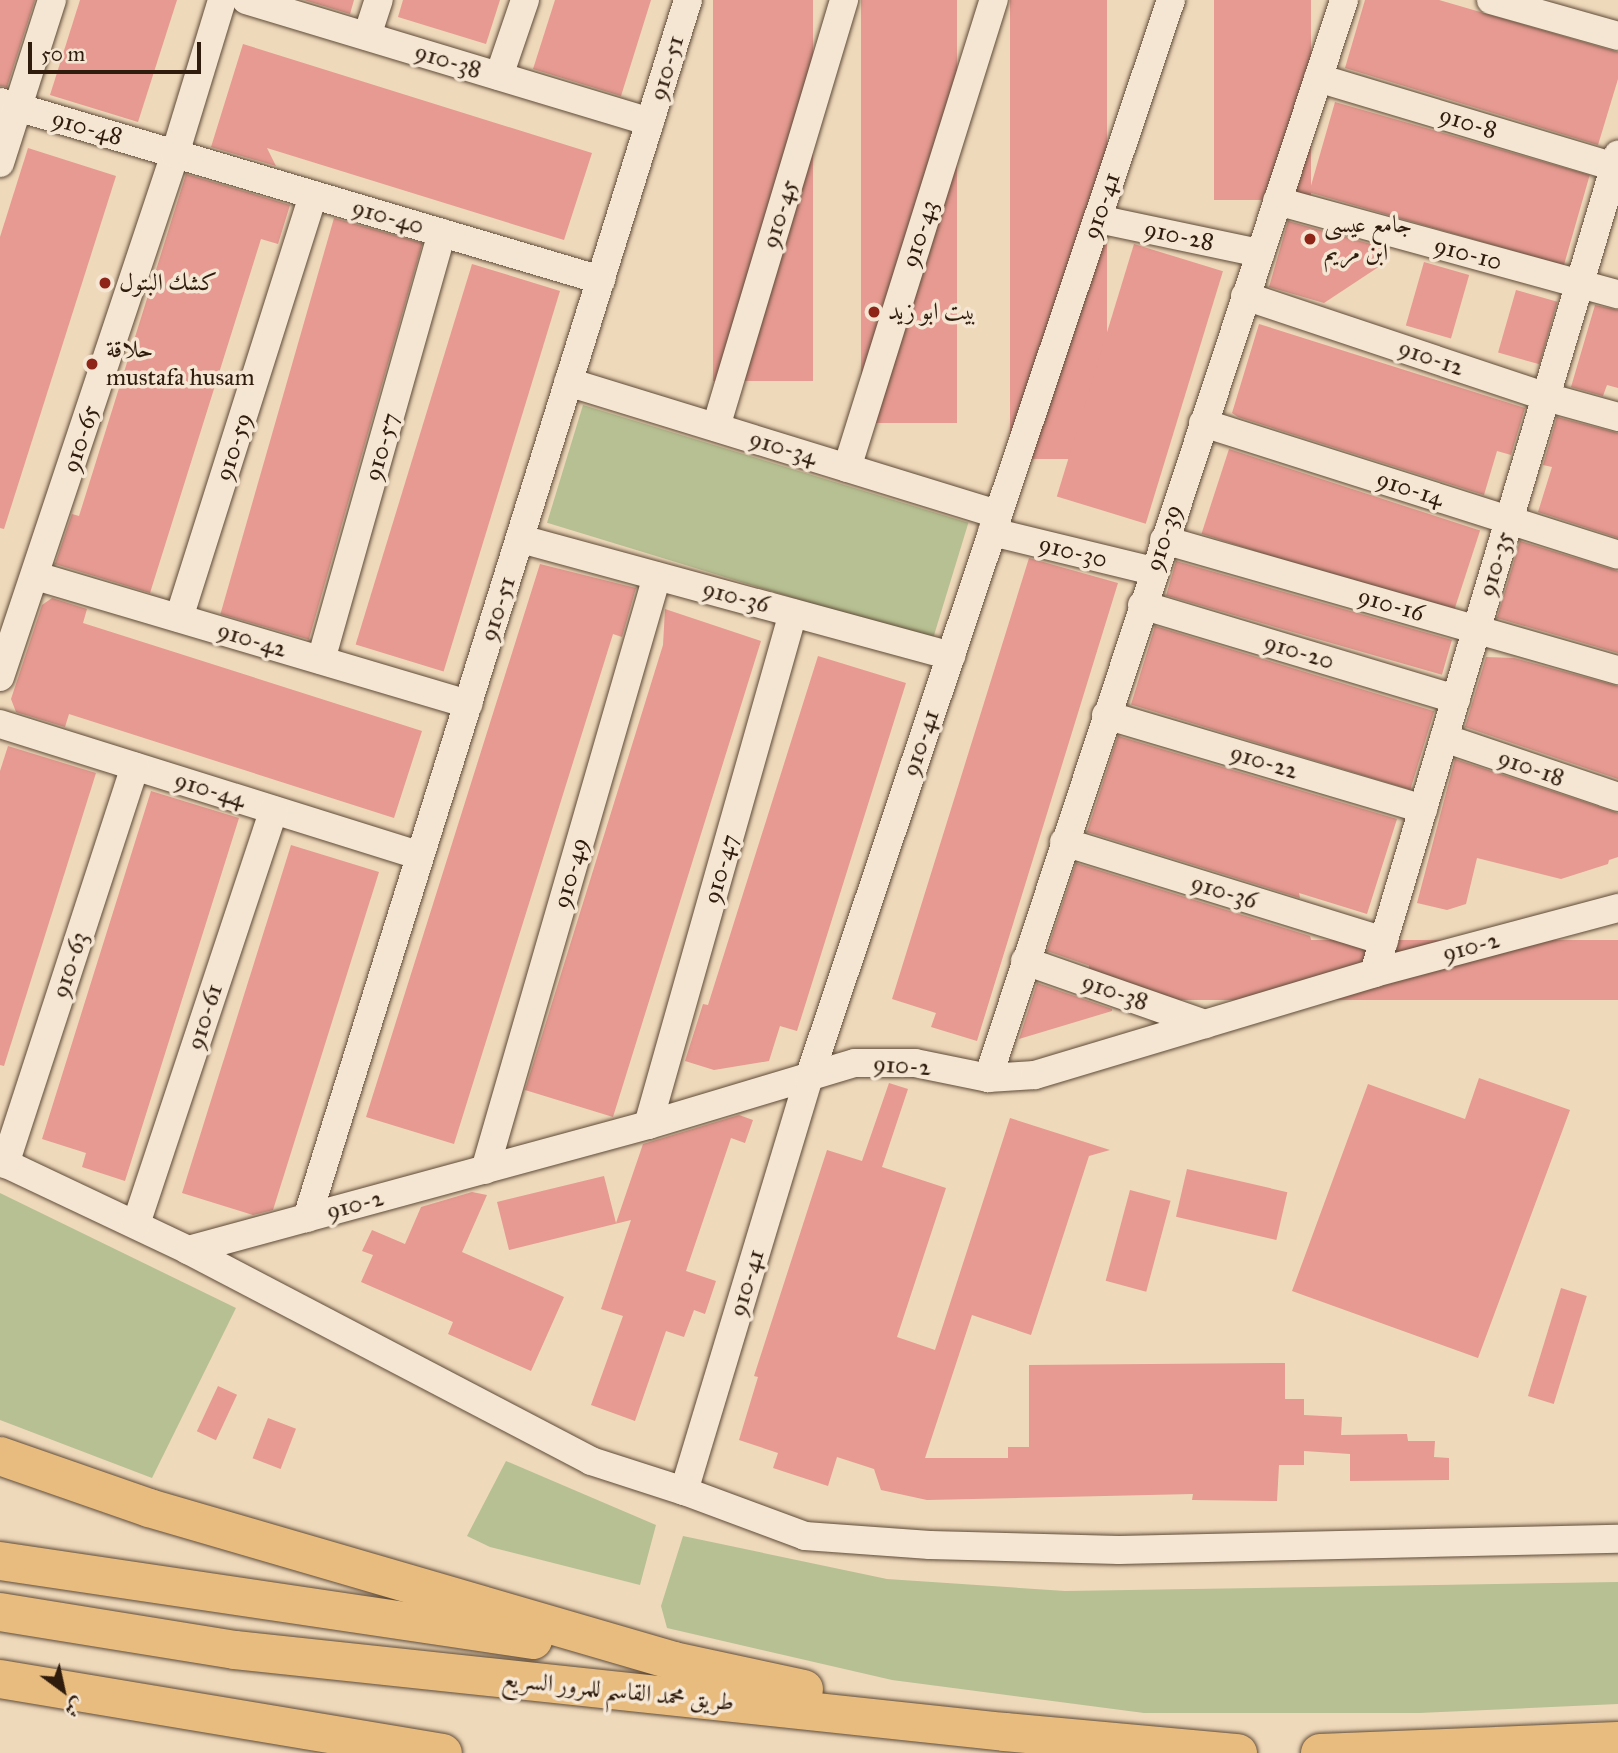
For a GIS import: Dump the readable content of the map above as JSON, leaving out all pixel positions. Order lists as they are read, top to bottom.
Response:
{
  "streets": {
    "highway": ["طريق محمد القاسم للمرور السريع"],
    "street": [
      "910-38",
      "910-51",
      "910-8",
      "910-48",
      "910-41",
      "910-45",
      "910-40",
      "910-43",
      "910-28",
      "910-10",
      "910-12",
      "910-65",
      "910-59",
      "910-57",
      "910-34",
      "910-14",
      "910-39",
      "910-30",
      "910-35",
      "910-36",
      "910-16",
      "910-42",
      "910-20",
      "910-22",
      "910-18",
      "910-44",
      "910-47",
      "910-49",
      "910-2",
      "910-63",
      "910-61"
    ]
  },
  "crossings": [
    ["910-38", "910-51"],
    ["910-38", "910-39"],
    ["910-38", "910-2"],
    ["910-51", "910-40"],
    ["910-51", "910-34"],
    ["910-51", "910-36"],
    ["910-51", "910-42"],
    ["910-51", "910-44"],
    ["910-51", "910-2"],
    ["910-8", "910-39"],
    ["910-8", "910-35"],
    ["910-48", "910-40"],
    ["910-48", "910-65"],
    ["910-41", "910-28"],
    ["910-41", "910-34"],
    ["910-41", "910-30"],
    ["910-41", "910-36"],
    ["910-41", "910-2"],
    ["910-45", "910-34"],
    ["910-40", "910-65"],
    ["910-40", "910-59"],
    ["910-40", "910-57"],
    ["910-43", "910-34"],
    ["910-28", "910-39"],
    ["910-10", "910-39"],
    ["910-10", "910-35"],
    ["910-12", "910-39"],
    ["910-12", "910-35"],
    ["910-65", "910-42"],
    ["910-59", "910-42"],
    ["910-57", "910-42"],
    ["910-34", "910-30"],
    ["910-14", "910-39"],
    ["910-14", "910-35"],
    ["910-39", "910-30"],
    ["910-39", "910-36"],
    ["910-39", "910-16"],
    ["910-39", "910-20"],
    ["910-39", "910-22"],
    ["910-39", "910-2"],
    ["910-35", "910-36"],
    ["910-35", "910-16"],
    ["910-35", "910-20"],
    ["910-35", "910-22"],
    ["910-35", "910-18"],
    ["910-35", "910-2"],
    ["910-36", "910-47"],
    ["910-36", "910-49"],
    ["910-44", "910-63"],
    ["910-44", "910-61"],
    ["910-47", "910-2"],
    ["910-49", "910-2"]
  ],
  "places": [
    "جامع عيسى ابن مريم",
    "كشك البتول",
    "بيت ابو زيد",
    "حلاقة mustafa husam"
  ],
  "scale_bar": "50 m",
  "north": "bottom right"
}
